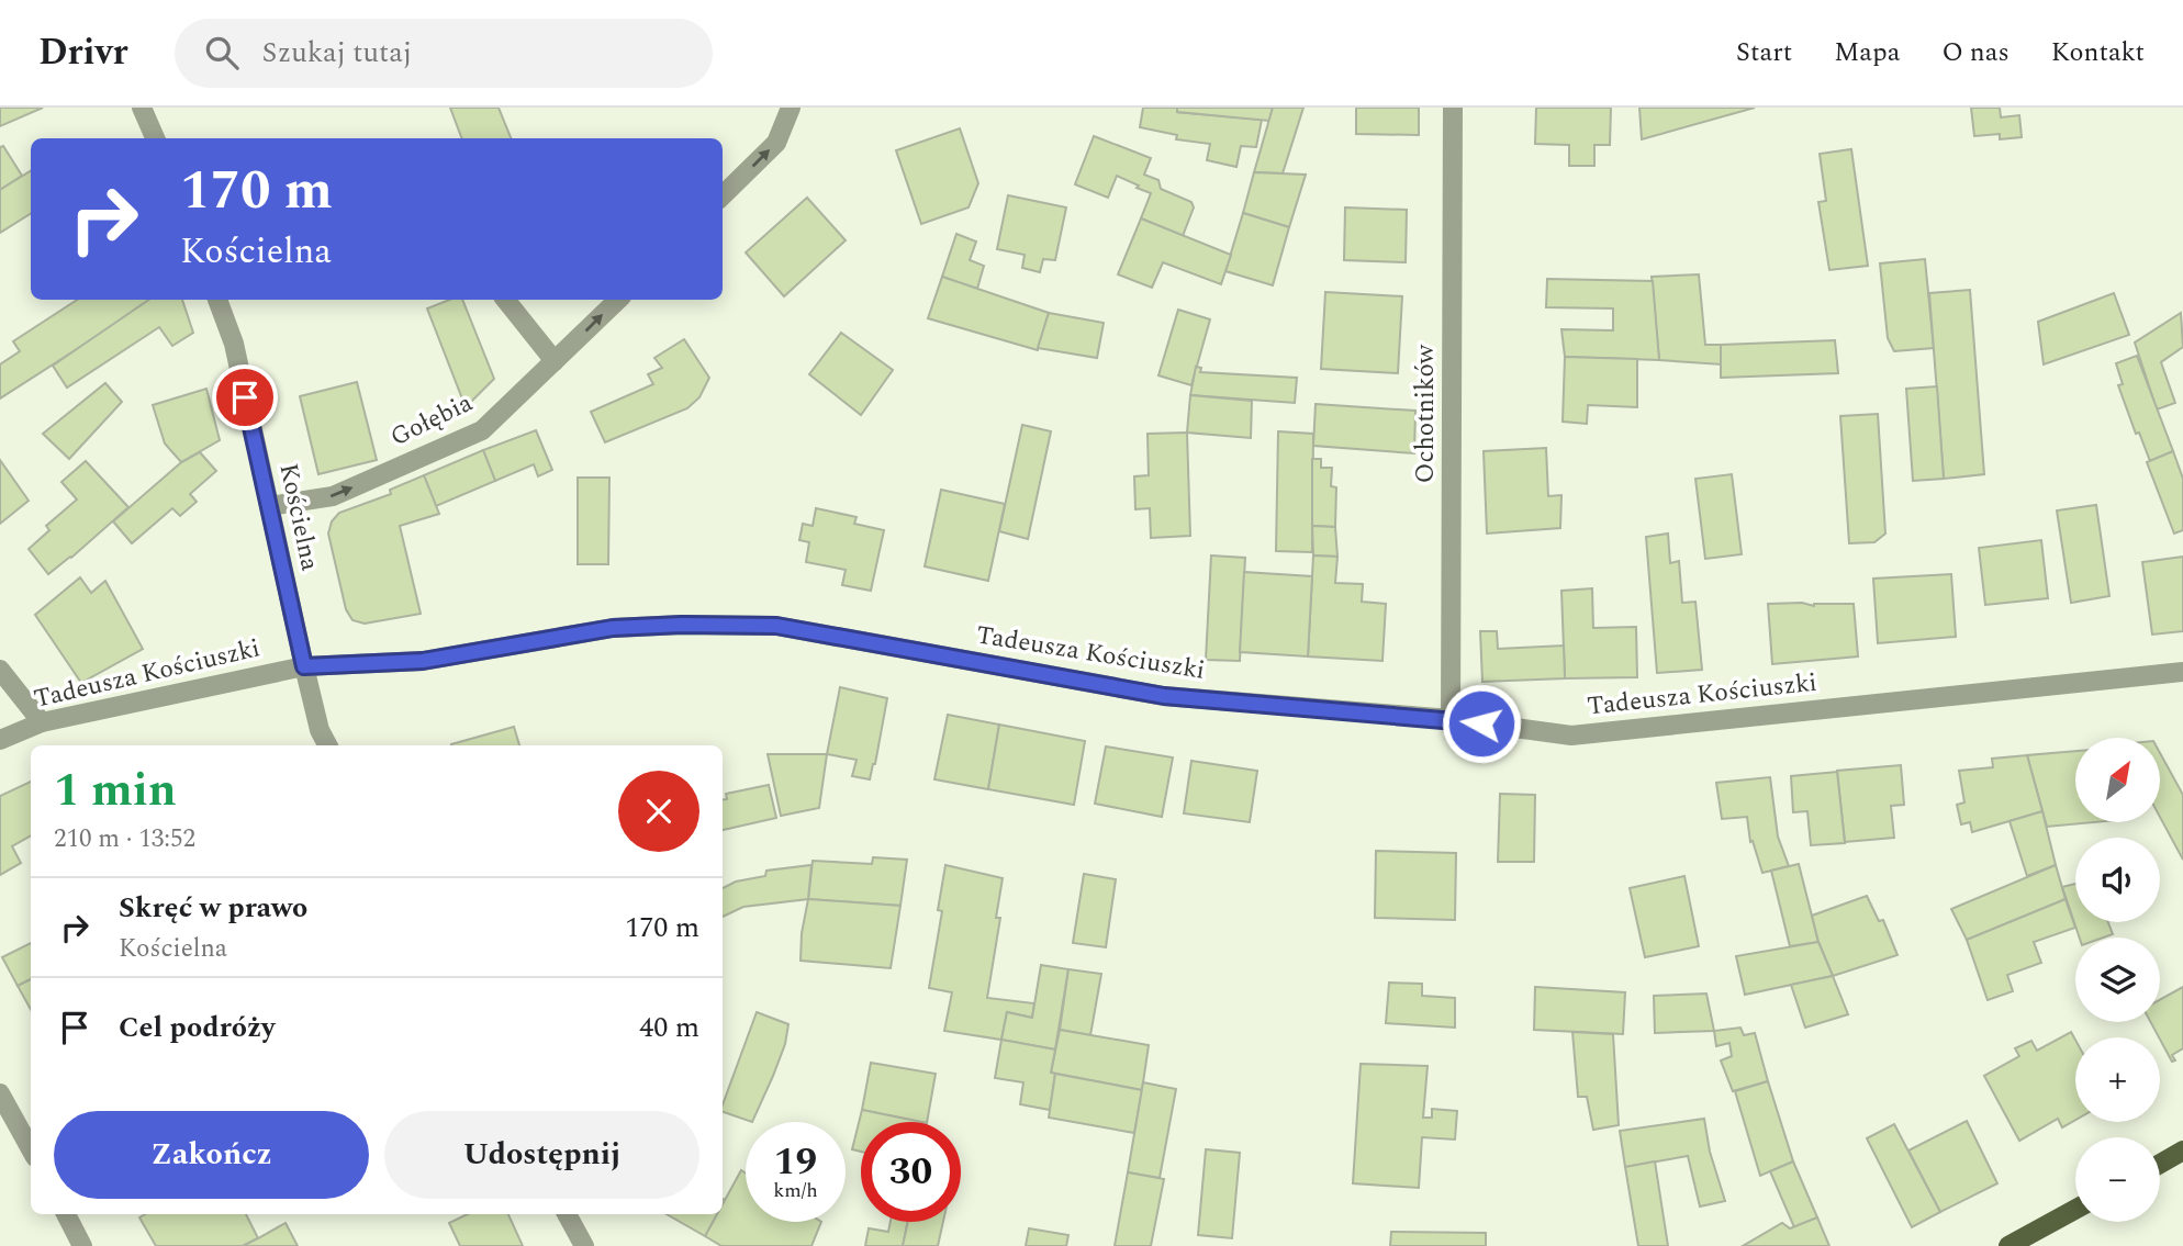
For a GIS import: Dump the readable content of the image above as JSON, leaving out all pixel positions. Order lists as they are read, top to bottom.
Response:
{
  "streets": {
    "street": [
      "Ochotników",
      "Gołębia",
      "Kościelna",
      "Tadeusza Kościuszki"
    ]
  },
  "crossings": [
    ["Ochotników", "Tadeusza Kościuszki"],
    ["Gołębia", "Kościelna"],
    ["Kościelna", "Tadeusza Kościuszki"]
  ],
  "one_way": ["Gołębia"],
  "north": "top right",
  "page": {
    "header": "Drivr",
    "search": "Szukaj tutaj",
    "nav": [
      "Start",
      "Mapa",
      "O nas",
      "Kontakt"
    ],
    "turn": ["170 m", "Kościelna"],
    "map_buttons": ["+", "−"],
    "heading": ["1 min", "210 m · 13:52"],
    "list": [
      {
        "name": "Skręć w prawo",
        "note": "Kościelna",
        "value": "170 m"
      },
      {
        "name": "Cel podróży",
        "value": "40 m"
      }
    ],
    "buttons": ["Zakończ", "Udostępnij"],
    "speed": "19 km/h",
    "limit": "30"
  }
}
